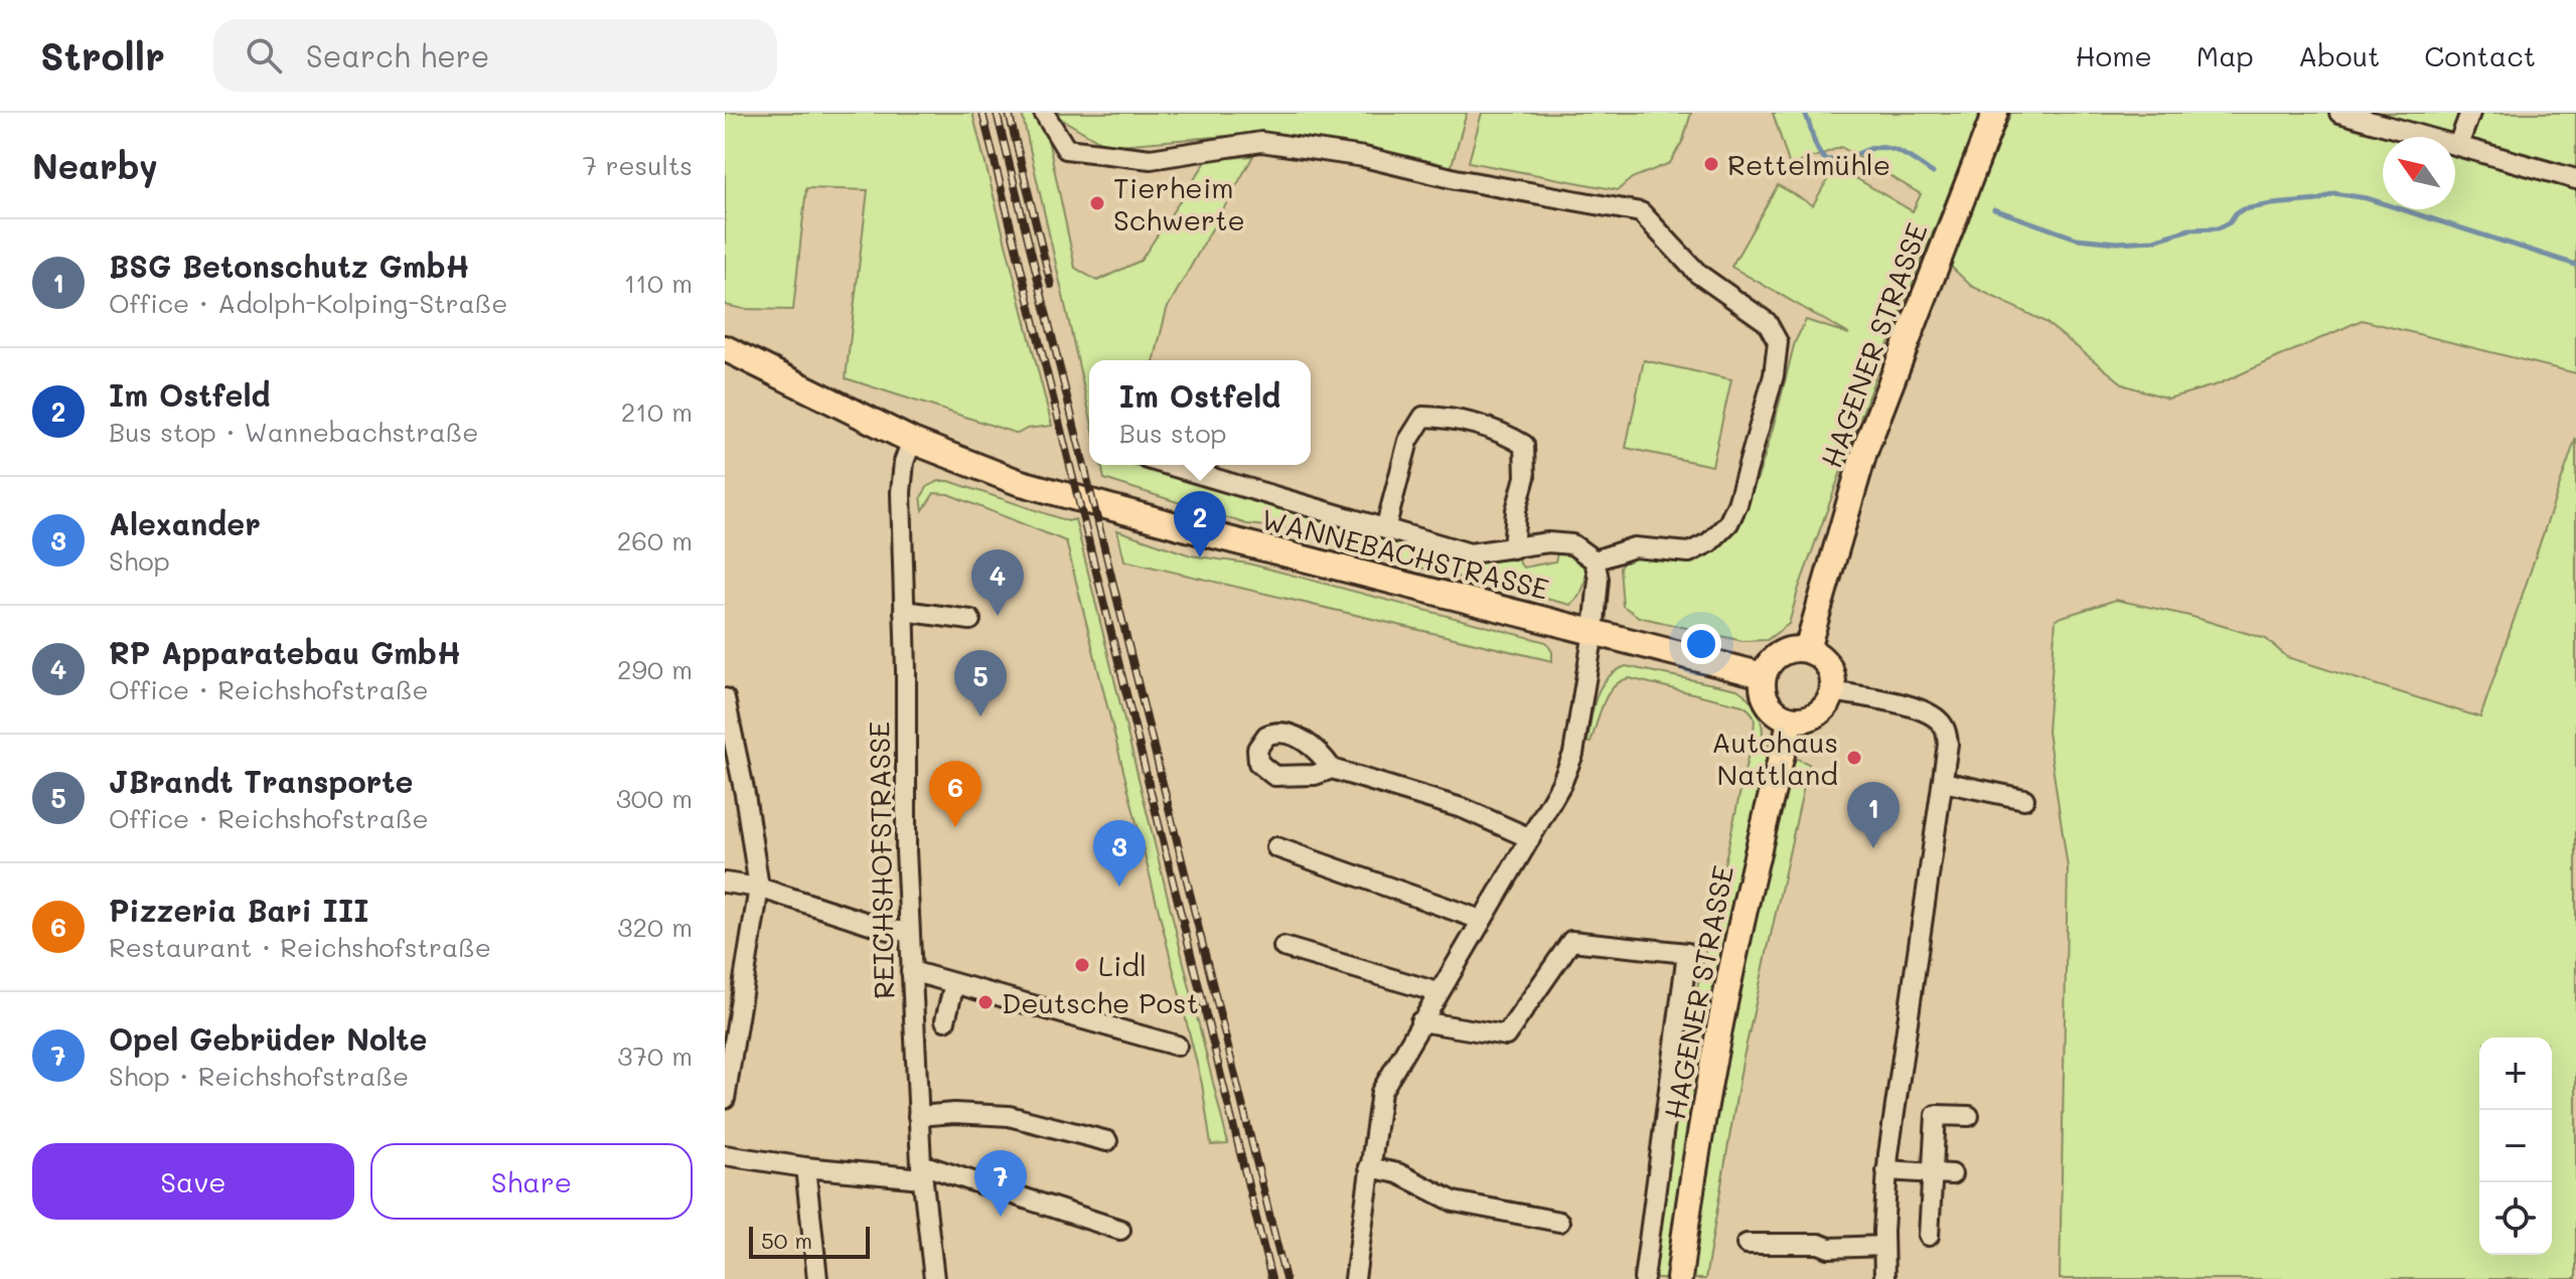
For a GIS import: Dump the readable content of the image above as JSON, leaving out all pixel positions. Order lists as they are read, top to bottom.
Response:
{
  "streets": {
    "main road": ["HAGENER STRASSE", "WANNEBACHSTRASSE"],
    "street": ["REICHSHOFSTRASSE"]
  },
  "crossings": [
    ["HAGENER STRASSE", "WANNEBACHSTRASSE"],
    ["WANNEBACHSTRASSE", "REICHSHOFSTRASSE"]
  ],
  "places": [
    "Rettelmühle",
    "Tierheim Schwerte",
    "Autohaus Nattland",
    "Lidl",
    "Deutsche Post"
  ],
  "scale_bar": "50 m",
  "north": "top left",
  "page": {
    "header": "Strollr",
    "search": "Search here",
    "nav": [
      "Home",
      "Map",
      "About",
      "Contact"
    ],
    "heading": ["Nearby", "7 results"],
    "list": [
      {
        "mark": "1",
        "name": "BSG Betonschutz GmbH",
        "note": "Office · Adolph-Kolping-Straße",
        "value": "110 m"
      },
      {
        "mark": "2",
        "name": "Im Ostfeld",
        "note": "Bus stop · Wannebachstraße",
        "value": "210 m"
      },
      {
        "mark": "3",
        "name": "Alexander",
        "note": "Shop",
        "value": "260 m"
      },
      {
        "mark": "4",
        "name": "RP Apparatebau GmbH",
        "note": "Office · Reichshofstraße",
        "value": "290 m"
      },
      {
        "mark": "5",
        "name": "JBrandt Transporte",
        "note": "Office · Reichshofstraße",
        "value": "300 m"
      },
      {
        "mark": "6",
        "name": "Pizzeria Bari III",
        "note": "Restaurant · Reichshofstraße",
        "value": "320 m"
      },
      {
        "mark": "7",
        "name": "Opel Gebrüder Nolte",
        "note": "Shop · Reichshofstraße",
        "value": "370 m"
      }
    ],
    "popup": ["Im Ostfeld", "Bus stop"],
    "pins": [
      "2",
      "4",
      "5",
      "6",
      "1",
      "3",
      "7"
    ],
    "map_buttons": ["+", "−"],
    "buttons": ["Save", "Share"],
    "scale": "50 m"
  }
}
